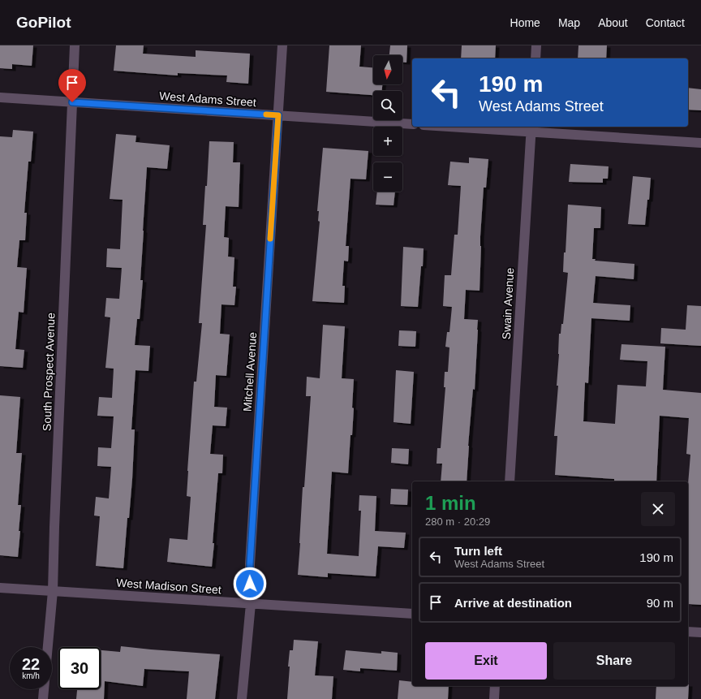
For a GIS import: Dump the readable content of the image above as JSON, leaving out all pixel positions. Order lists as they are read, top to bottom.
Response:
{
  "streets": {
    "street": [
      "West Adams Street",
      "Swain Avenue",
      "South Prospect Avenue",
      "Mitchell Avenue",
      "West Madison Street"
    ]
  },
  "crossings": [
    ["West Adams Street", "South Prospect Avenue"],
    ["West Adams Street", "Mitchell Avenue"],
    ["South Prospect Avenue", "West Madison Street"],
    ["Mitchell Avenue", "West Madison Street"]
  ],
  "north": "bottom",
  "page": {
    "header": "GoPilot",
    "nav": [
      "Home",
      "Map",
      "About",
      "Contact"
    ],
    "map_buttons": ["+", "−"],
    "turn": ["190 m", "West Adams Street"],
    "heading": ["1 min", "280 m · 20:29"],
    "list": [
      {
        "name": "Turn left",
        "note": "West Adams Street",
        "value": "190 m"
      },
      {
        "name": "Arrive at destination",
        "value": "90 m"
      }
    ],
    "buttons": ["Exit", "Share"],
    "speed": "22 km/h",
    "limit": "30"
  }
}
